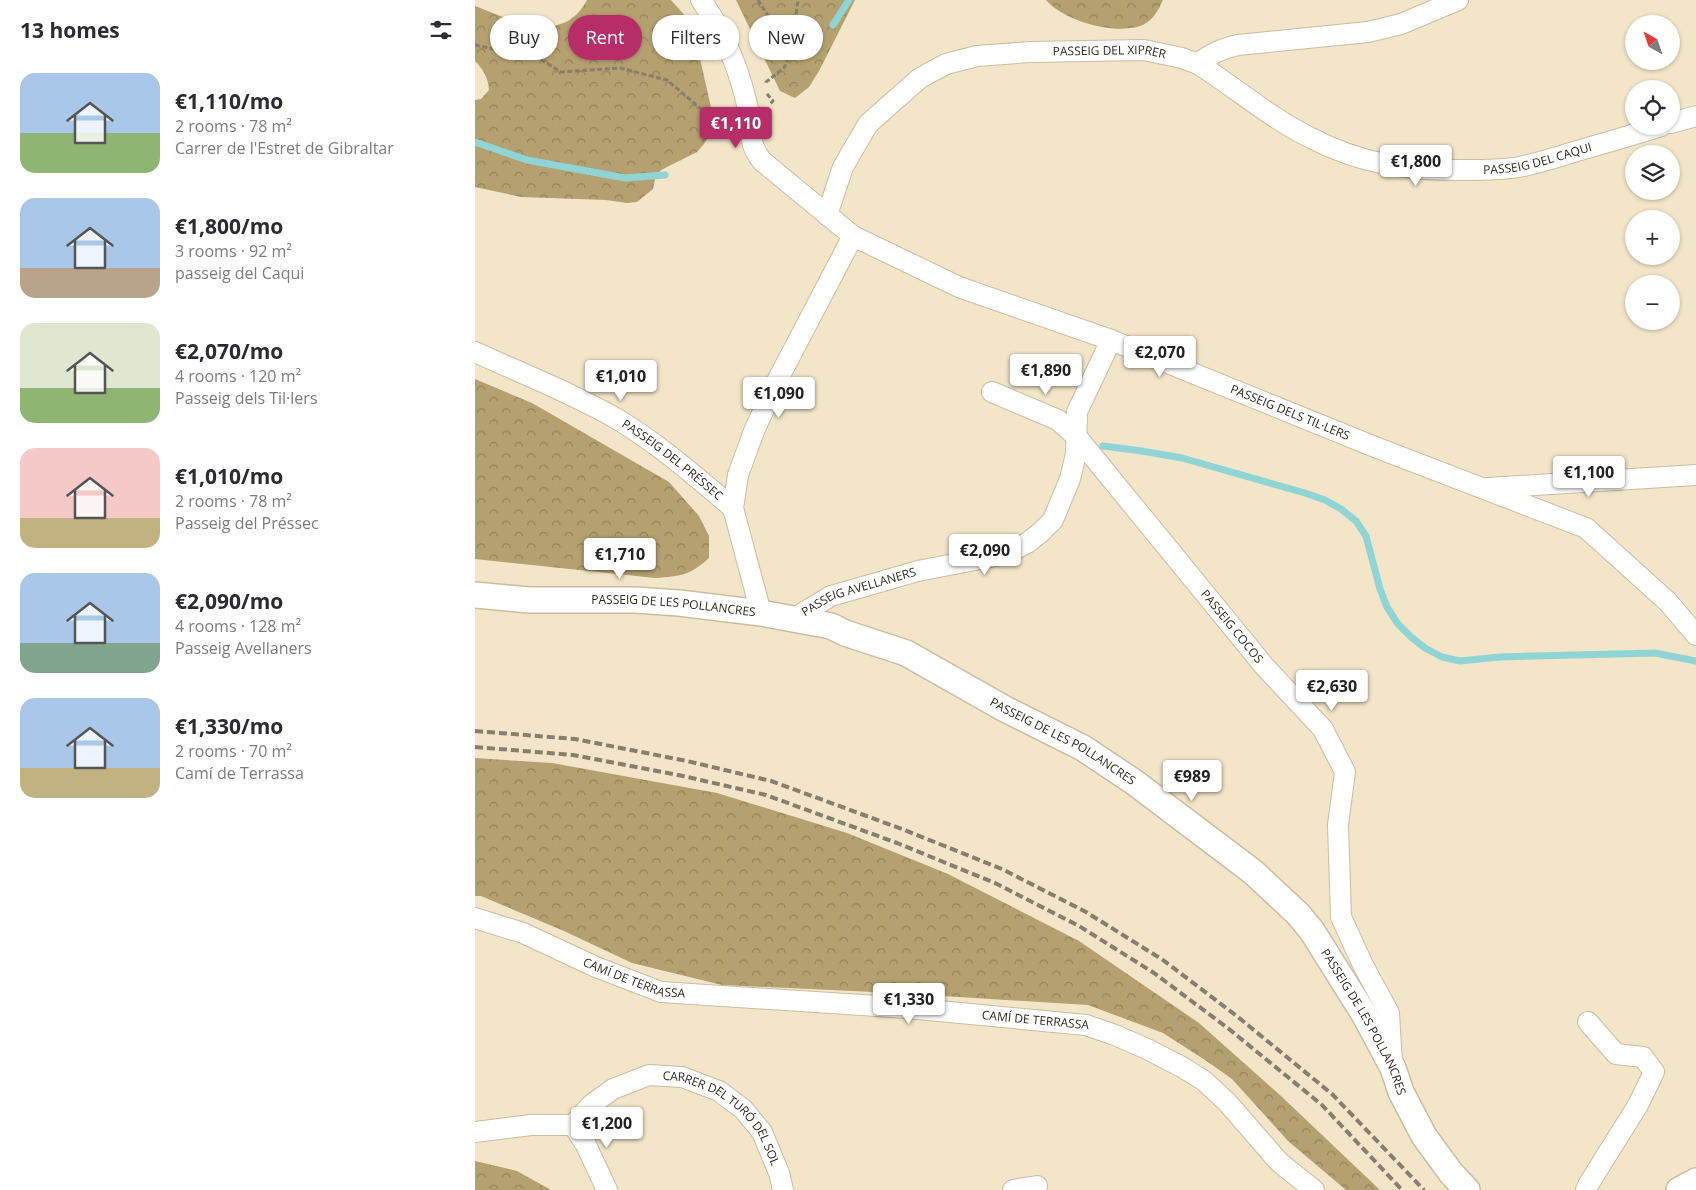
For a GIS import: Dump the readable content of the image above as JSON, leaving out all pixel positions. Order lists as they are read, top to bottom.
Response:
{
  "streets": {
    "street": [
      "PASSEIG DEL XIPRER",
      "PASSEIG DEL CAQUI",
      "PASSEIG DELS TIL·LERS",
      "PASSEIG DEL PRÉSSEC",
      "PASSEIG AVELLANERS",
      "PASSEIG DE LES POLLANCRES",
      "PASSEIG COCOS",
      "CAMÍ DE TERRASSA",
      "CARRER DEL TURÓ DEL SOL"
    ]
  },
  "crossings": [
    ["PASSEIG DEL XIPRER", "PASSEIG DEL CAQUI"],
    ["PASSEIG DEL XIPRER", "PASSEIG DELS TIL·LERS"],
    ["PASSEIG DELS TIL·LERS", "PASSEIG AVELLANERS"],
    ["PASSEIG AVELLANERS", "PASSEIG DE LES POLLANCRES"],
    ["PASSEIG AVELLANERS", "PASSEIG COCOS"],
    ["PASSEIG DE LES POLLANCRES", "PASSEIG COCOS"]
  ],
  "north": "top left",
  "page": {
    "heading": "13 homes",
    "map_buttons": ["+", "−"],
    "chip": [
      "Buy",
      "Rent",
      "Filters",
      "New"
    ],
    "list": [
      {
        "name": "€1,110/mo",
        "note": "2 rooms · 78 m² · Carrer de l'Estret de Gibraltar"
      },
      {
        "name": "€1,800/mo",
        "note": "3 rooms · 92 m² · passeig del Caqui"
      },
      {
        "name": "€2,070/mo",
        "note": "4 rooms · 120 m² · Passeig dels Til·lers"
      },
      {
        "name": "€1,010/mo",
        "note": "2 rooms · 78 m² · Passeig del Préssec"
      },
      {
        "name": "€2,090/mo",
        "note": "4 rooms · 128 m² · Passeig Avellaners"
      },
      {
        "name": "€1,330/mo",
        "note": "2 rooms · 70 m² · Camí de Terrassa"
      }
    ],
    "price": [
      "€1,110",
      "€1,800",
      "€2,070",
      "€1,890",
      "€1,010",
      "€1,090",
      "€1,100",
      "€2,090",
      "€1,710",
      "€2,630",
      "€989",
      "€1,330",
      "€1,200"
    ]
  }
}
